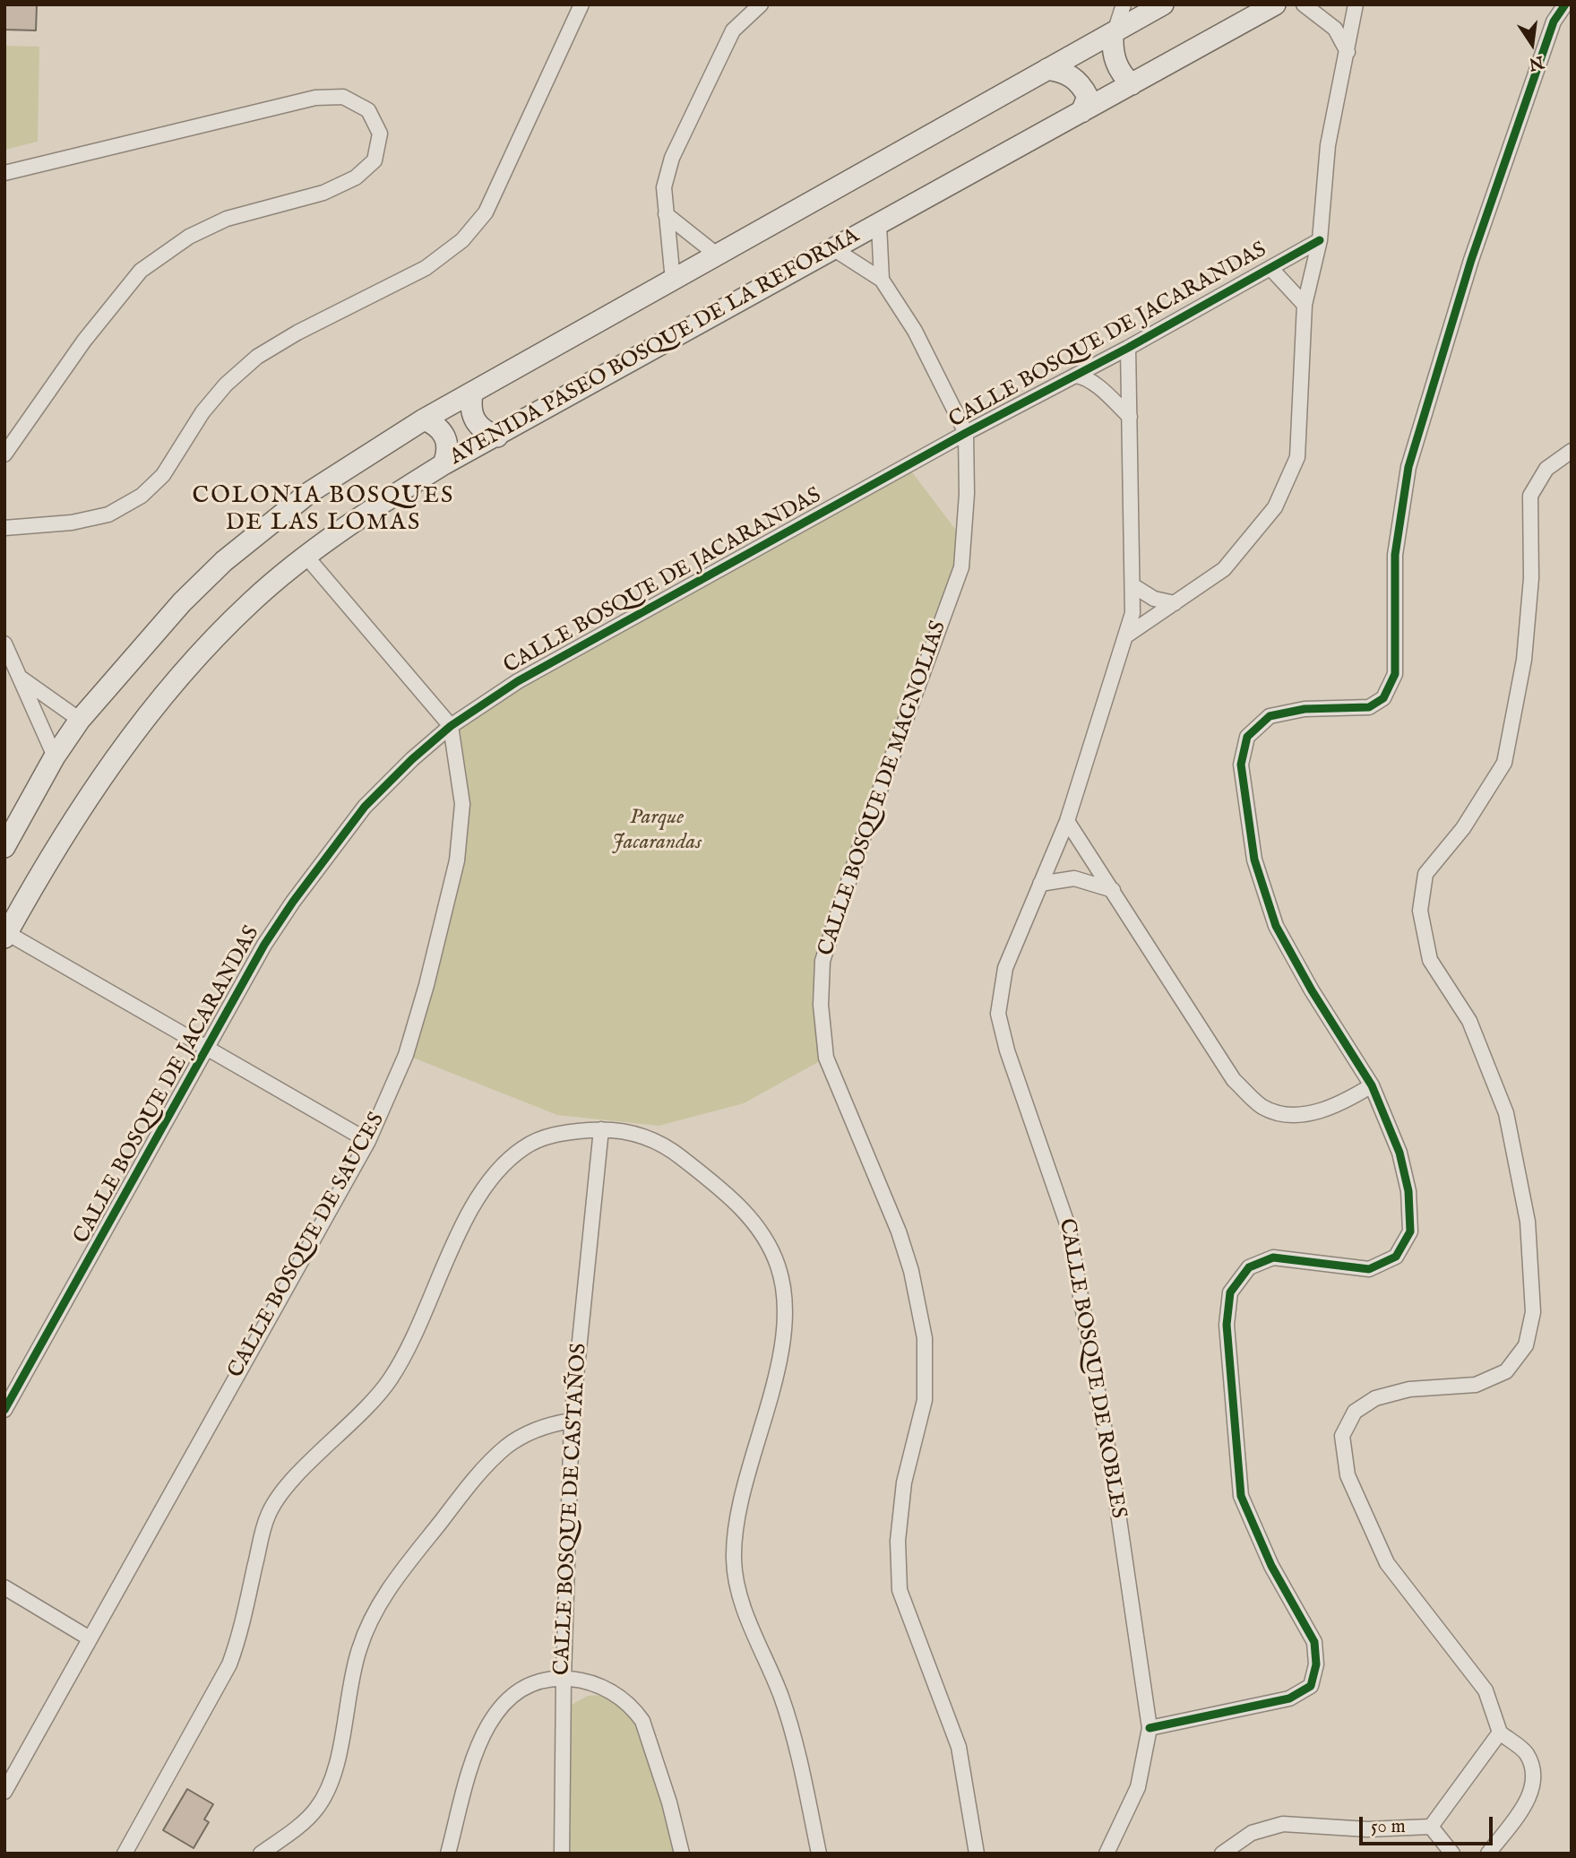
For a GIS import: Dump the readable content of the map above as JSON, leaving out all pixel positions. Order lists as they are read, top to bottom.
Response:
{
  "streets": {
    "main road": ["AVENIDA PASEO BOSQUE DE LA REFORMA"],
    "street": [
      "CALLE BOSQUE DE JACARANDAS",
      "CALLE BOSQUE DE MAGNOLIAS",
      "CALLE BOSQUE DE SAUCES",
      "CALLE BOSQUE DE ROBLES",
      "CALLE BOSQUE DE CASTAÑOS"
    ]
  },
  "crossings": [
    ["CALLE BOSQUE DE JACARANDAS", "CALLE BOSQUE DE MAGNOLIAS"],
    ["CALLE BOSQUE DE JACARANDAS", "CALLE BOSQUE DE SAUCES"],
    ["CALLE BOSQUE DE JACARANDAS", "CALLE BOSQUE DE ROBLES"],
    ["AVENIDA PASEO BOSQUE DE LA REFORMA", "CALLE BOSQUE DE MAGNOLIAS"]
  ],
  "districts": ["COLONIA BOSQUES DE LAS LOMAS"],
  "parks": ["Parque Jacarandas"],
  "scale_bar": "50 m",
  "north": "bottom"
}
